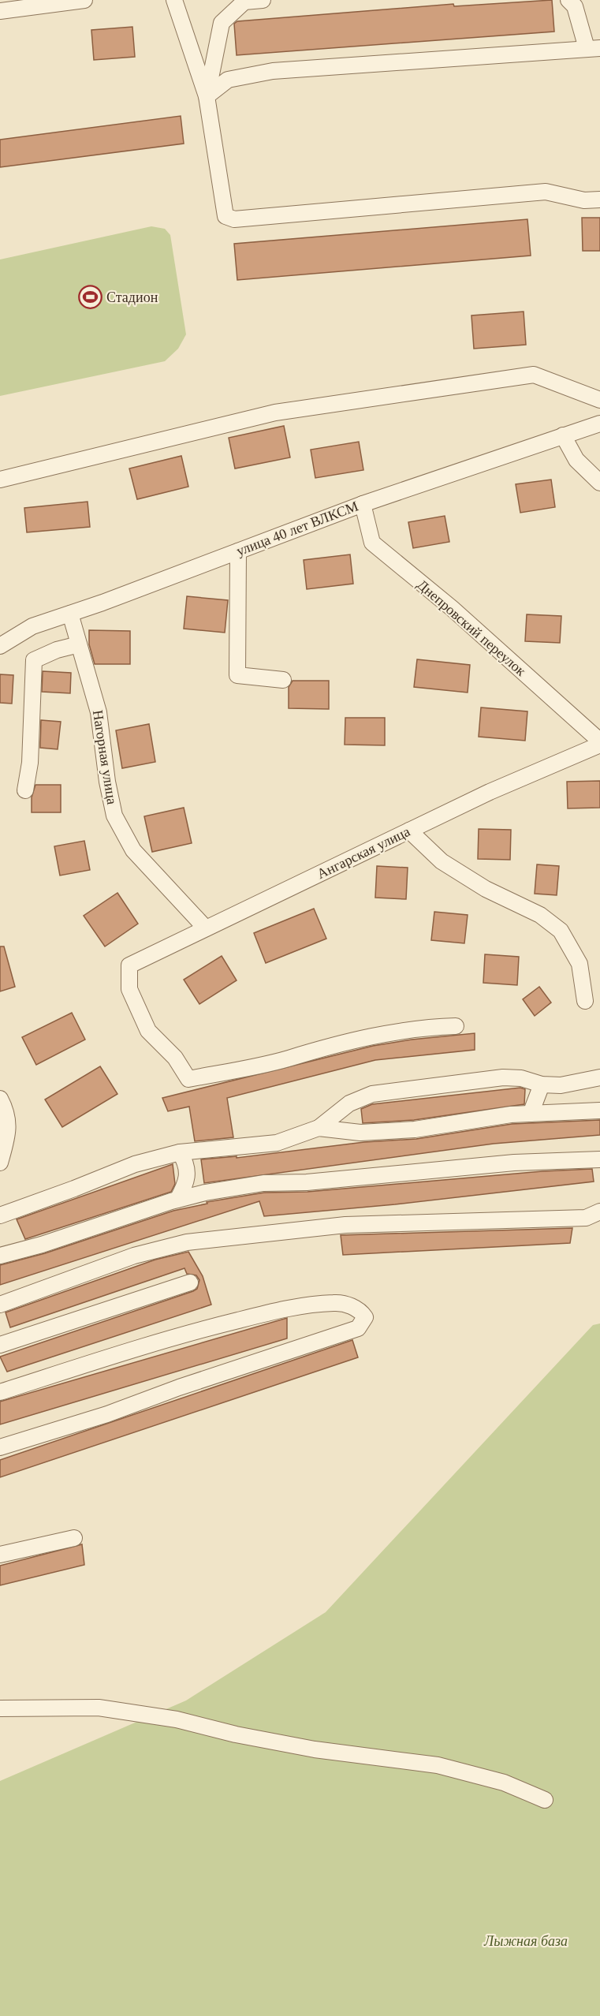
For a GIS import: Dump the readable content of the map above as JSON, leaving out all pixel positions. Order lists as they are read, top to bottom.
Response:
{
  "streets": {
    "street": [
      "улица 40 лет ВЛКСМ",
      "Днепровский переулок",
      "Нагорная улица",
      "Ангарская улица"
    ]
  },
  "crossings": [
    ["улица 40 лет ВЛКСМ", "Днепровский переулок"],
    ["улица 40 лет ВЛКСМ", "Нагорная улица"],
    ["Нагорная улица", "Ангарская улица"]
  ],
  "parks": ["Лыжная база"],
  "places": {
    "sports": ["Стадион"]
  }
}
